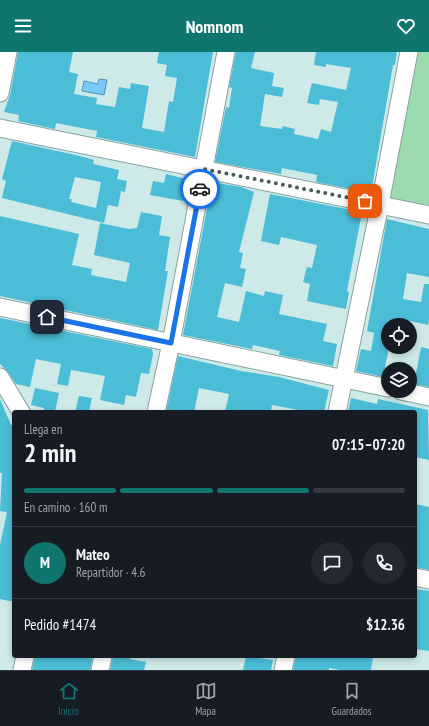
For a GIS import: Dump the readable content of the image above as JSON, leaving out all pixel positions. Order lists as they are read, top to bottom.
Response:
{
  "page": {
    "header": "Nomnom",
    "heading": ["2 min", "Llega en", "07:15–07:20"],
    "panel": [
      "Mateo",
      "Repartidor · 4.6",
      "Pedido #1474",
      "$12.36"
    ],
    "bar": "En camino · 160 m",
    "round": "M",
    "tabs": ["Inicio", "Mapa", "Guardados"]
  }
}
